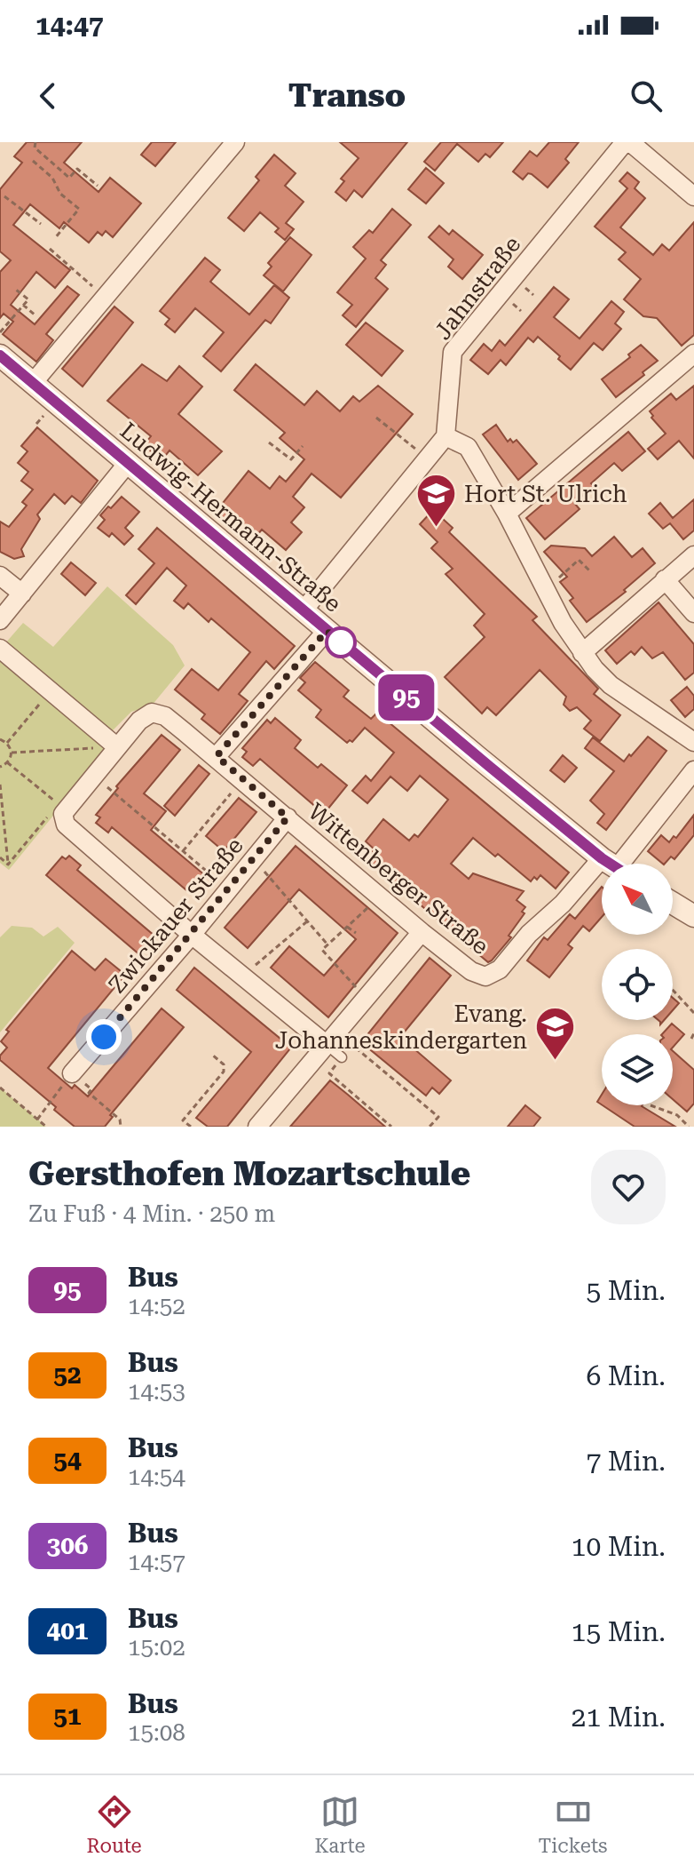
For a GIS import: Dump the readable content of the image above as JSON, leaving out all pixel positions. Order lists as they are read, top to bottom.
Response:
{
  "streets": {
    "street": [
      "Jahnstraße",
      "Ludwig-Hermann-Straße",
      "Wittenberger Straße",
      "Zwickauer Straße"
    ]
  },
  "crossings": [
    ["Wittenberger Straße", "Zwickauer Straße"]
  ],
  "places": {
    "school or university": ["Hort St. Ulrich", "Evang. Johanneskindergarten"]
  },
  "lines": ["bus line 95"],
  "north": "top left",
  "page": {
    "status": "14:47",
    "header": "Transo",
    "on_map": "95",
    "heading": ["Gersthofen Mozartschule", "Zu Fuß · 4 Min. · 250 m"],
    "list": [
      {
        "mark": "95",
        "name": "Bus",
        "note": "14:52",
        "value": "5 Min."
      },
      {
        "mark": "52",
        "name": "Bus",
        "note": "14:53",
        "value": "6 Min."
      },
      {
        "mark": "54",
        "name": "Bus",
        "note": "14:54",
        "value": "7 Min."
      },
      {
        "mark": "306",
        "name": "Bus",
        "note": "14:57",
        "value": "10 Min."
      },
      {
        "mark": "401",
        "name": "Bus",
        "note": "15:02",
        "value": "15 Min."
      },
      {
        "mark": "51",
        "name": "Bus",
        "note": "15:08",
        "value": "21 Min."
      }
    ],
    "tabs": ["Route", "Karte", "Tickets"]
  }
}
